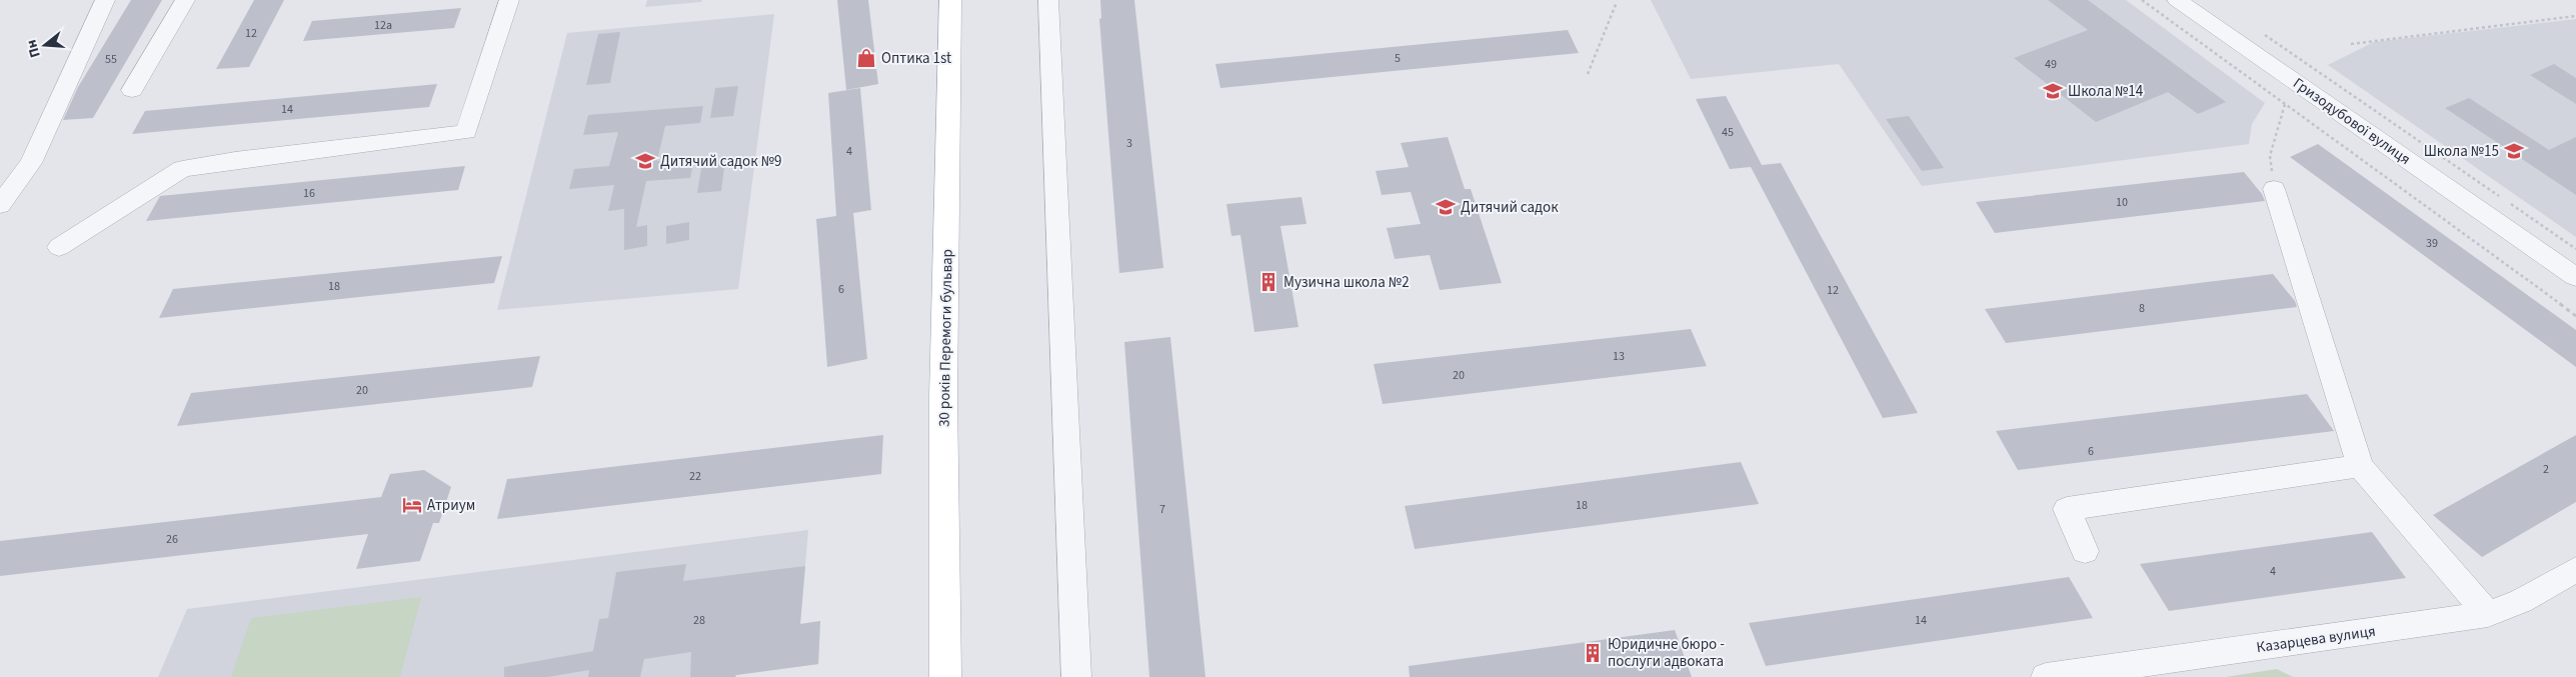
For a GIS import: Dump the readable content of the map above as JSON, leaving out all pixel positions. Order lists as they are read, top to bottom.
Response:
{
  "streets": {
    "main road": ["30 років Перемоги бульвар"],
    "street": ["Гризодубової вулиця", "Казарцева вулиця"]
  },
  "places": {
    "shop": ["Оптика 1st"],
    "school or university": [
      "Школа №14",
      "Школа №15",
      "Дитячий садок №9",
      "Дитячий садок"
    ],
    "building": ["Музична школа №2", "Юридичне бюро - послуги адвоката"],
    "hotel": ["Атриум"]
  },
  "house_numbers": [
    "12а",
    "12",
    "5",
    "55",
    "49",
    "14",
    "45",
    "3",
    "4",
    "16",
    "10",
    "39",
    "18",
    "6",
    "12",
    "8",
    "13",
    "20",
    "20",
    "6",
    "2",
    "22",
    "18",
    "7",
    "26",
    "4",
    "28",
    "14"
  ],
  "north": "left"
}
